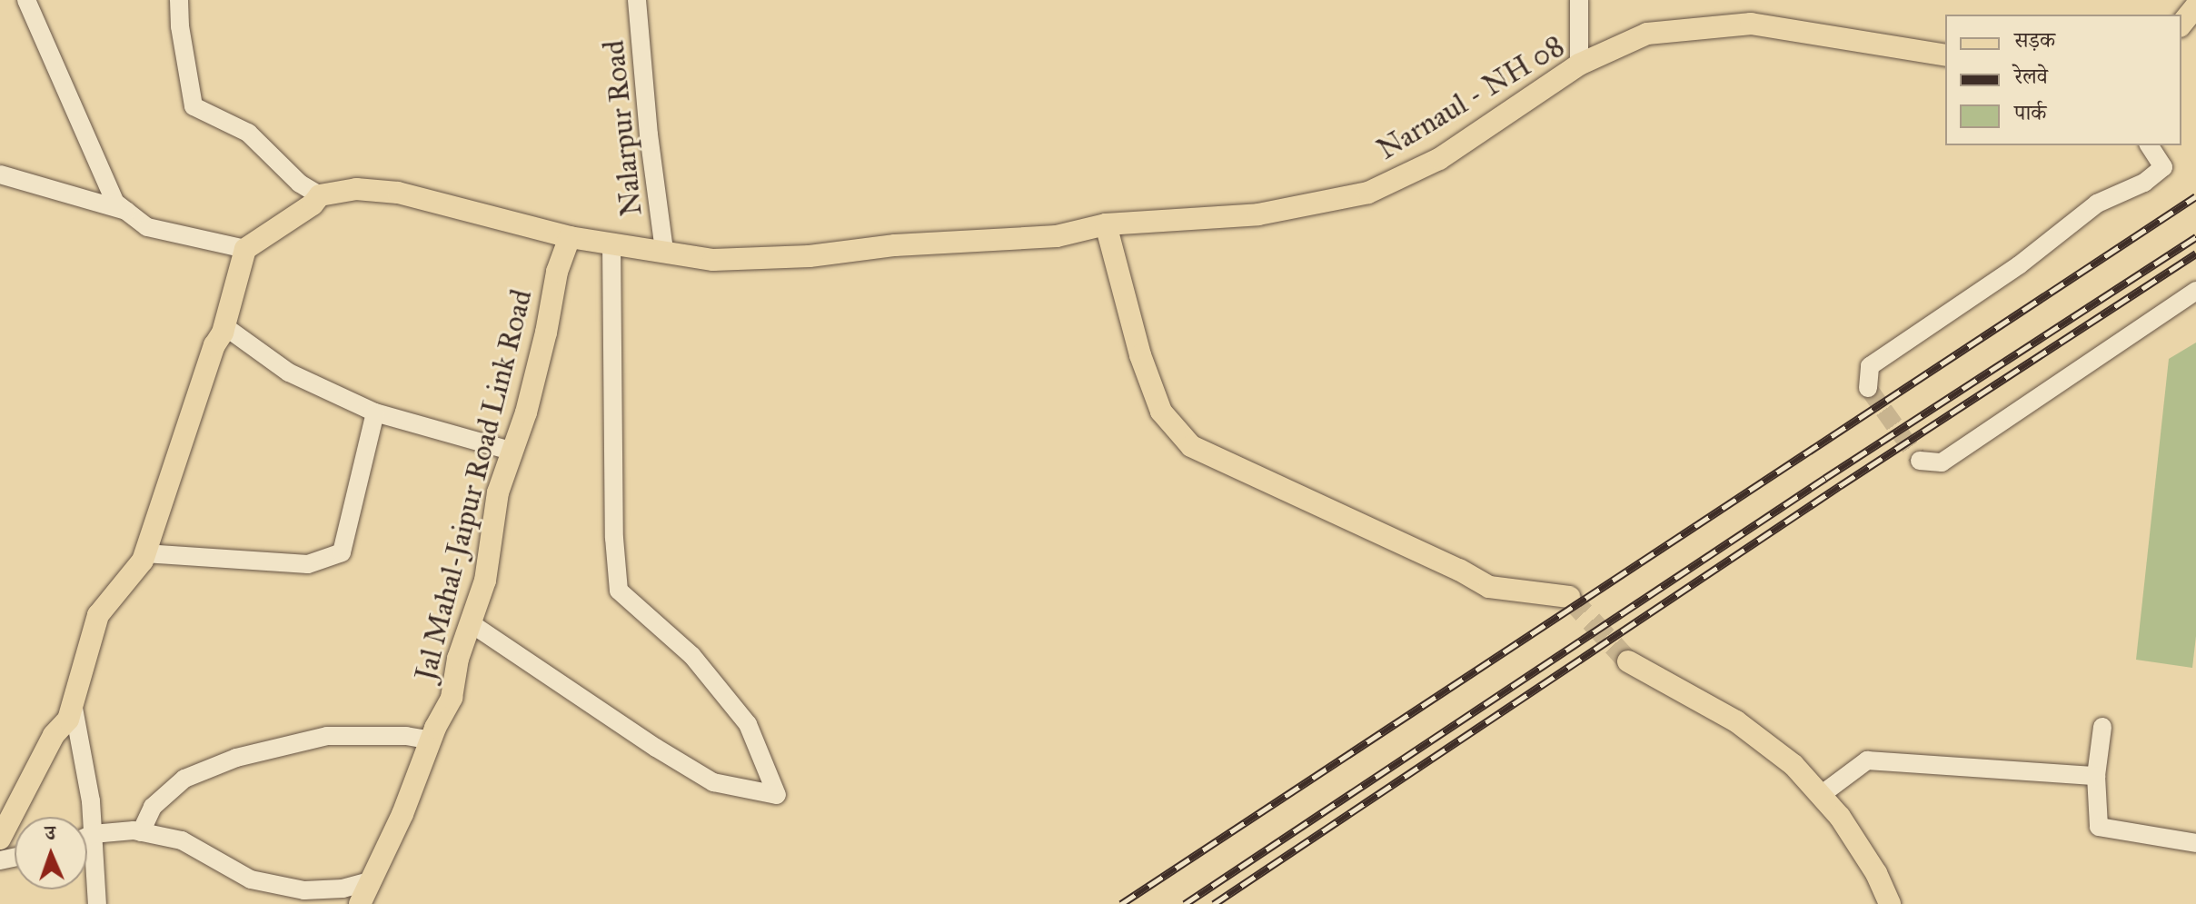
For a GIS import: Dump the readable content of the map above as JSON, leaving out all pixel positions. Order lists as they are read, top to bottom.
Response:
{
  "streets": {
    "main road": ["Narnaul - NH 08", "Jal Mahal-Jaipur Road Link Road"],
    "street": ["Nalarpur Road"]
  },
  "crossings": [
    ["Narnaul - NH 08", "Nalarpur Road"],
    ["Narnaul - NH 08", "Jal Mahal-Jaipur Road Link Road"]
  ],
  "legend": ["सड़क", "रेलवे", "पार्क"],
  "north": "top"
}
